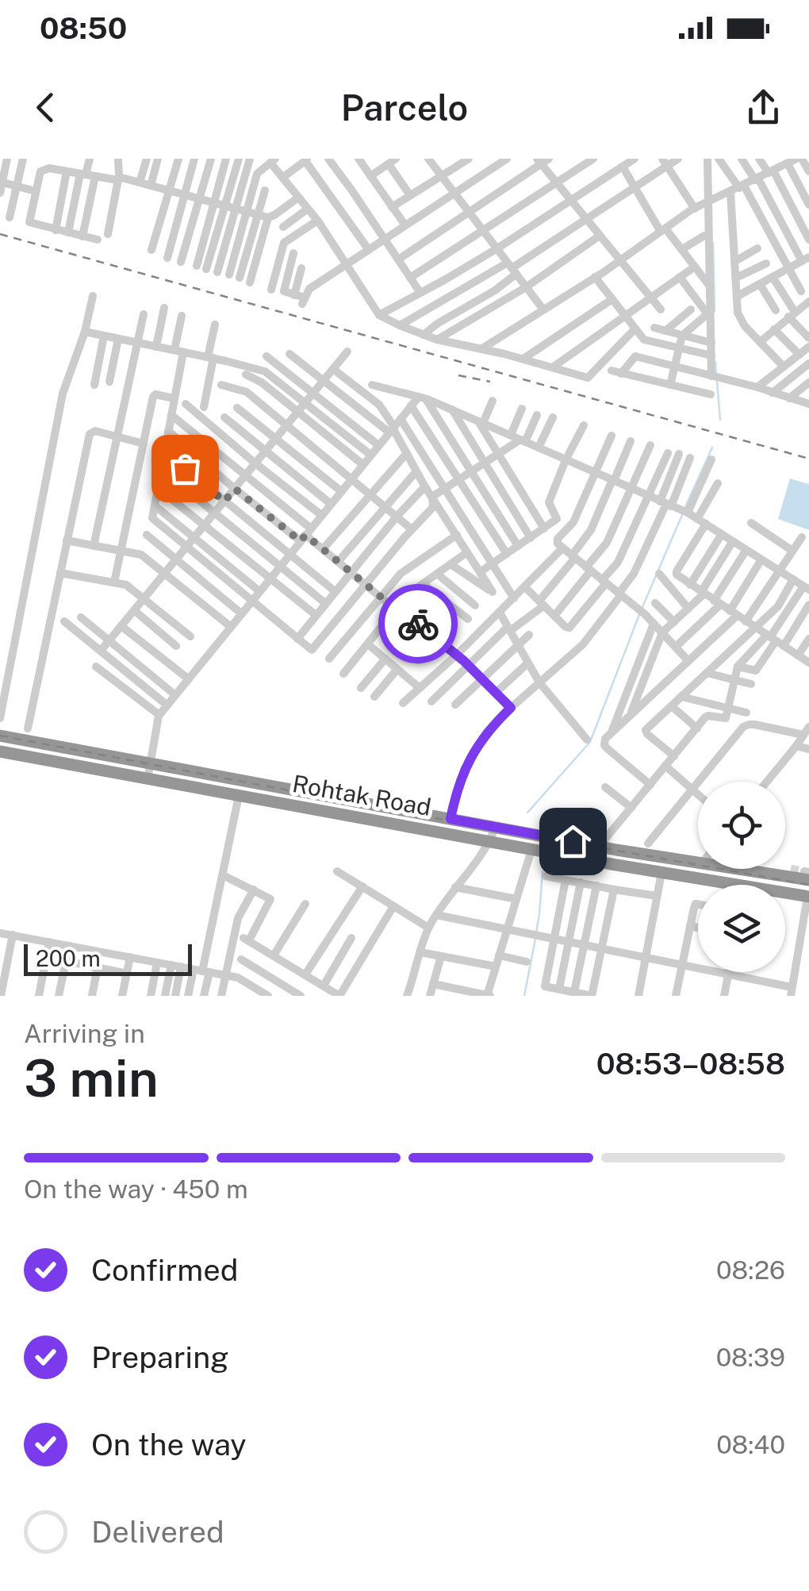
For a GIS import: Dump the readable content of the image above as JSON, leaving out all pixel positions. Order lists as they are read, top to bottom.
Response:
{
  "streets": {
    "highway": ["Rohtak Road"]
  },
  "scale_bar": "200 m",
  "page": {
    "status": "08:50",
    "header": "Parcelo",
    "scale": "200 m",
    "heading": ["3 min", "Arriving in", "08:53–08:58"],
    "bar": "On the way · 450 m",
    "list": [
      ["Confirmed", "08:26"],
      ["Preparing", "08:39"],
      ["On the way", "08:40"],
      "Delivered"
    ]
  }
}
